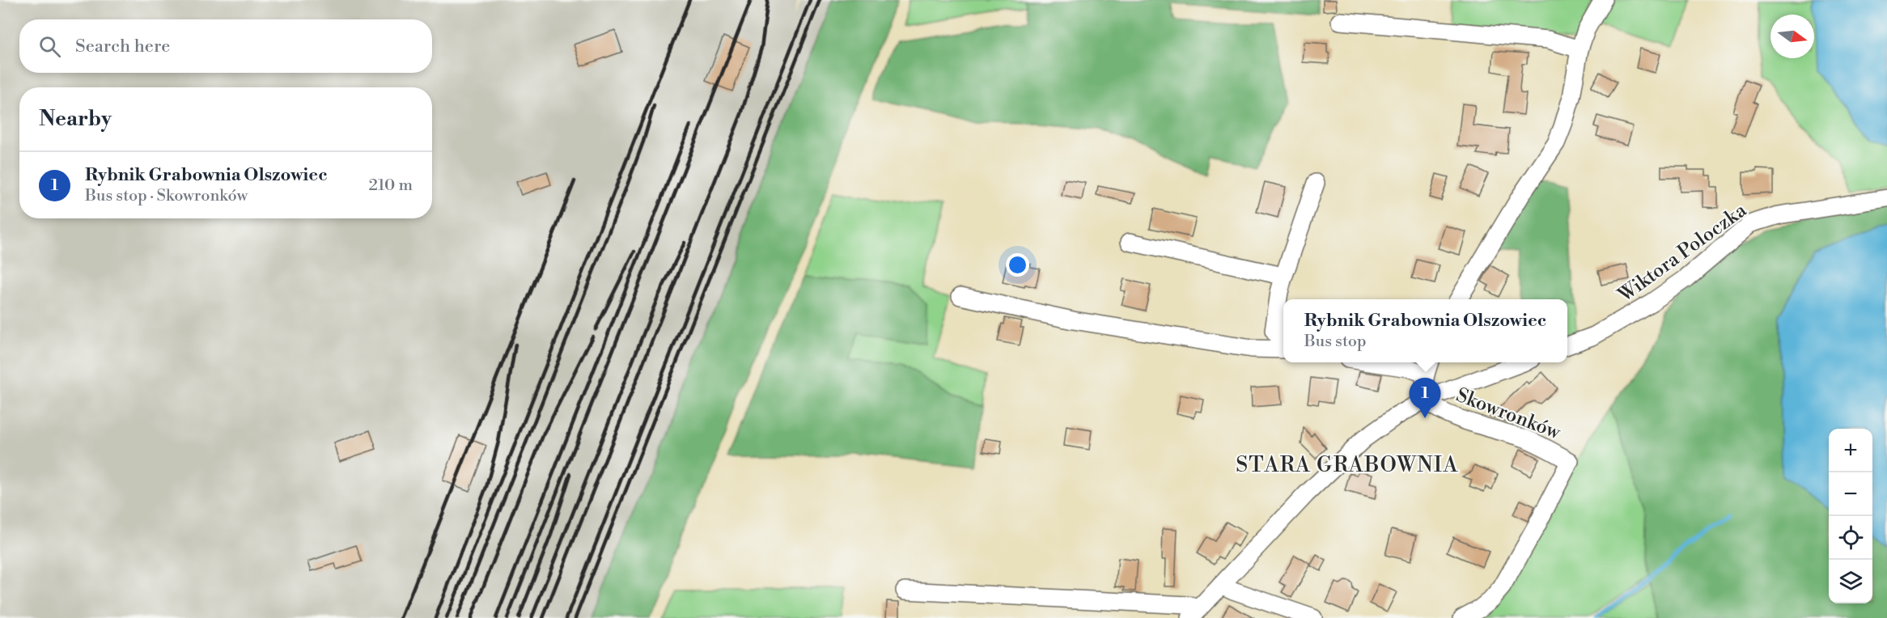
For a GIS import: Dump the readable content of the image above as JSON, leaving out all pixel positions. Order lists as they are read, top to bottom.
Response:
{
  "streets": {
    "street": ["Wiktora Poloczka", "Skowronków"]
  },
  "districts": ["STARA GRABOWNIA"],
  "north": "right",
  "page": {
    "search": "Search here",
    "heading": "Nearby",
    "list": [
      {
        "mark": "1",
        "name": "Rybnik Grabownia Olszowiec",
        "note": "Bus stop · Skowronków",
        "value": "210 m"
      }
    ],
    "popup": ["Rybnik Grabownia Olszowiec", "Bus stop"],
    "pins": "1",
    "map_buttons": ["+", "−"]
  }
}
